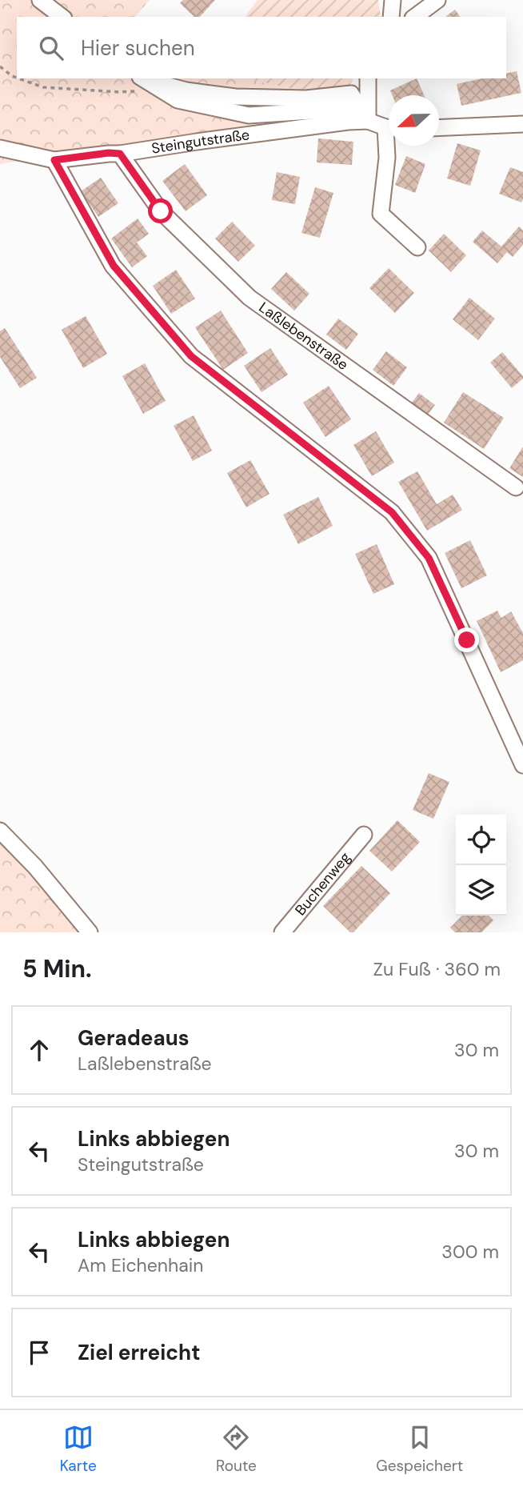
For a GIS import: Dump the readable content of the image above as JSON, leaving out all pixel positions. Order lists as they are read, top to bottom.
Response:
{
  "streets": {
    "street": ["Steingutstraße", "Laßlebenstraße", "Buchenweg"]
  },
  "crossings": [
    ["Steingutstraße", "Laßlebenstraße"]
  ],
  "north": "left",
  "page": {
    "search": "Hier suchen",
    "heading": ["5 Min.", "Zu Fuß · 360 m"],
    "list": [
      ["Geradeaus", "Laßlebenstraße", "30 m"],
      ["Links abbiegen", "Steingutstraße", "30 m"],
      ["Links abbiegen", "Am Eichenhain", "300 m"],
      "Ziel erreicht"
    ],
    "nav": ["Karte", "Route", "Gespeichert"]
  }
}
